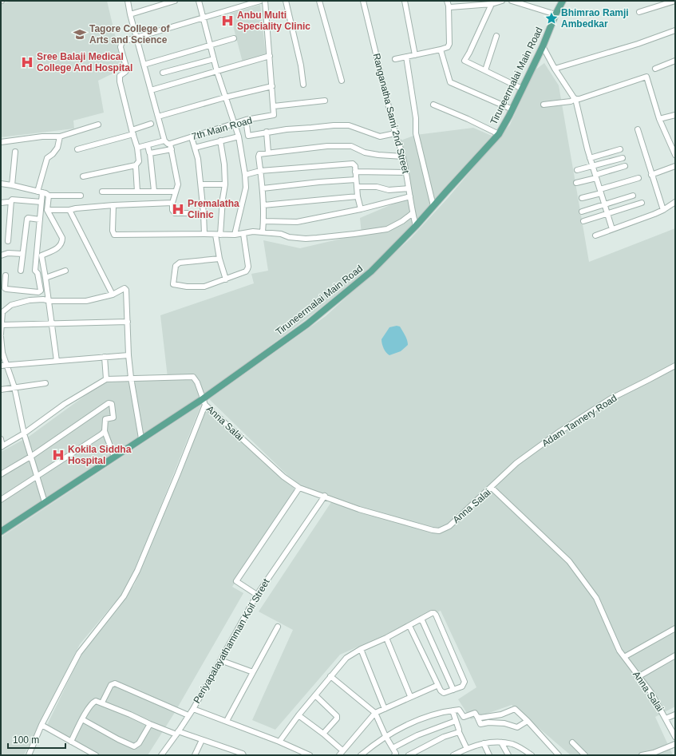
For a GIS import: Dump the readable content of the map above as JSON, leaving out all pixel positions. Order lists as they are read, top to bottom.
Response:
{
  "streets": {
    "main road": ["Tiruneermalai Main Road"],
    "street": [
      "Ranganatha Sami 2nd Street",
      "7th Main Road",
      "Adam Tannery Road",
      "Anna Salai",
      "Periyapalayathamman Koil Street"
    ]
  },
  "crossings": [
    ["Tiruneermalai Main Road", "Ranganatha Sami 2nd Street"],
    ["Tiruneermalai Main Road", "Anna Salai"],
    ["Adam Tannery Road", "Anna Salai"],
    ["Anna Salai", "Periyapalayathamman Koil Street"]
  ],
  "places": {
    "place": ["Bhimrao Ramji Ambedkar"],
    "hospital": [
      "Anbu Multi Speciality Clinic",
      "Sree Balaji Medical College And Hospital",
      "Premalatha Clinic",
      "Kokila Siddha Hospital"
    ],
    "school or university": ["Tagore College of Arts and Science"]
  },
  "scale_bar": "100 m"
}
